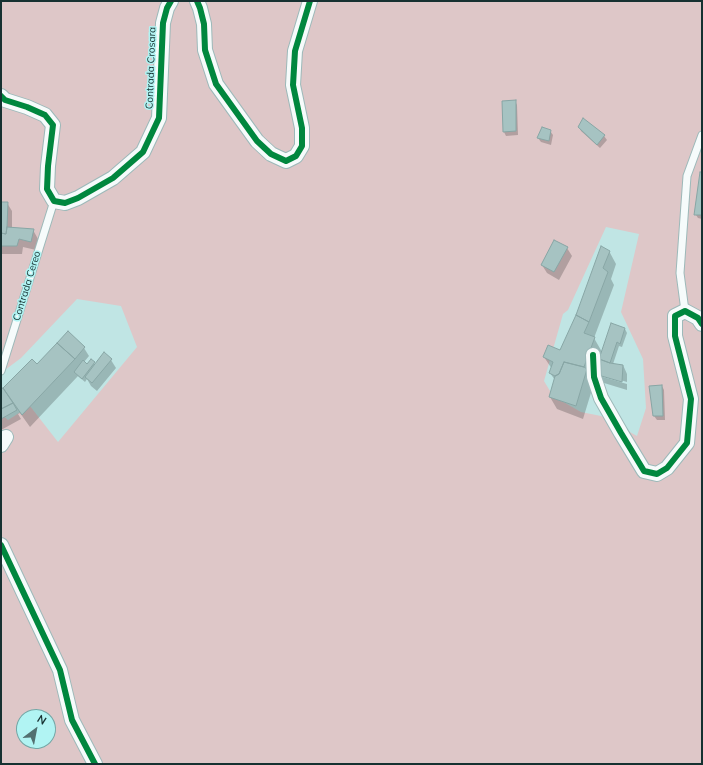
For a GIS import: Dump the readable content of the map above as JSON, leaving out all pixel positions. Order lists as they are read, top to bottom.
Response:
{
  "streets": {
    "street": ["Contrada Crosara"],
    "lane": ["Contrada Cereo"]
  },
  "crossings": [
    ["Contrada Crosara", "Contrada Cereo"]
  ],
  "north": "top right"
}
